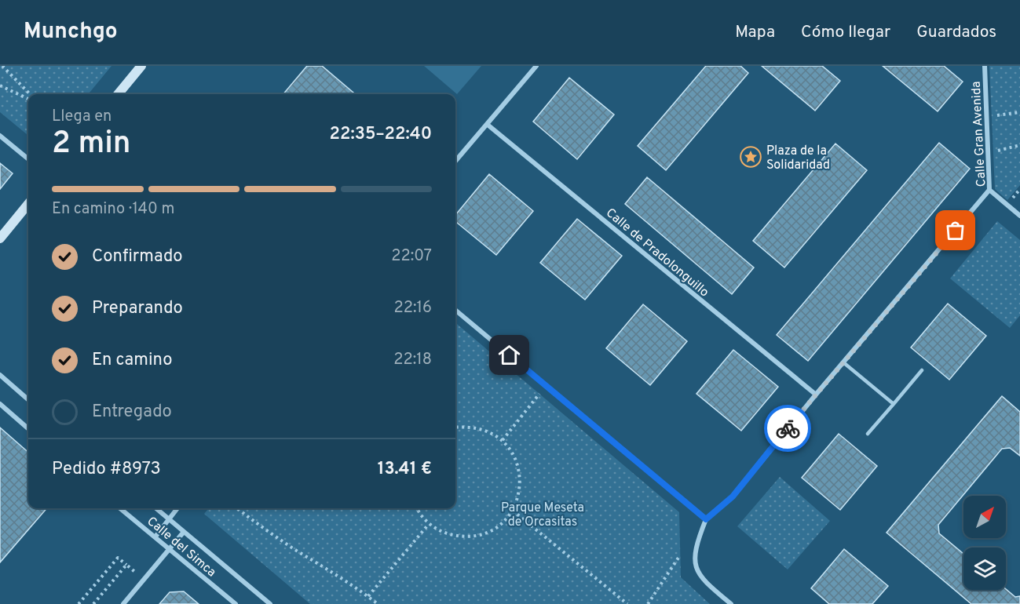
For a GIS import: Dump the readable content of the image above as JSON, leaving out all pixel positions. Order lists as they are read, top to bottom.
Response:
{
  "streets": {
    "street": ["Calle Gran Avenida", "Calle de Pradolonguillo", "Calle del Simca"]
  },
  "parks": ["Parque Meseta de Orcasitas"],
  "places": {
    "place": ["Plaza de la Solidaridad"]
  },
  "north": "top right",
  "page": {
    "header": "Munchgo",
    "nav": ["Mapa", "Cómo llegar", "Guardados"],
    "heading": ["2 min", "Llega en", "22:35–22:40"],
    "panel": ["Pedido #8973", "13.41 €"],
    "bar": "En camino · 140 m",
    "list": [
      ["Confirmado", "22:07"],
      ["Preparando", "22:16"],
      ["En camino", "22:18"],
      "Entregado"
    ]
  }
}
